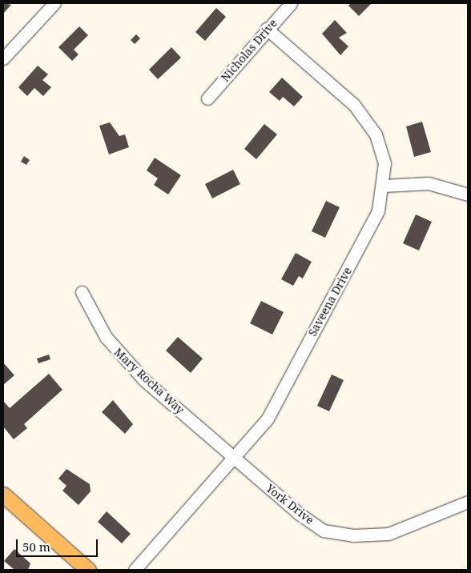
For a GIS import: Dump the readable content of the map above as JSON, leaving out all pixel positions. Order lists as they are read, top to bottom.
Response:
{
  "streets": {
    "street": [
      "Nicholas Drive",
      "Saveena Drive",
      "Mary Rocha Way",
      "York Drive"
    ]
  },
  "crossings": [
    ["Nicholas Drive", "Saveena Drive"],
    ["Saveena Drive", "Mary Rocha Way"],
    ["Saveena Drive", "York Drive"],
    ["Mary Rocha Way", "York Drive"]
  ],
  "scale_bar": "50 m"
}
